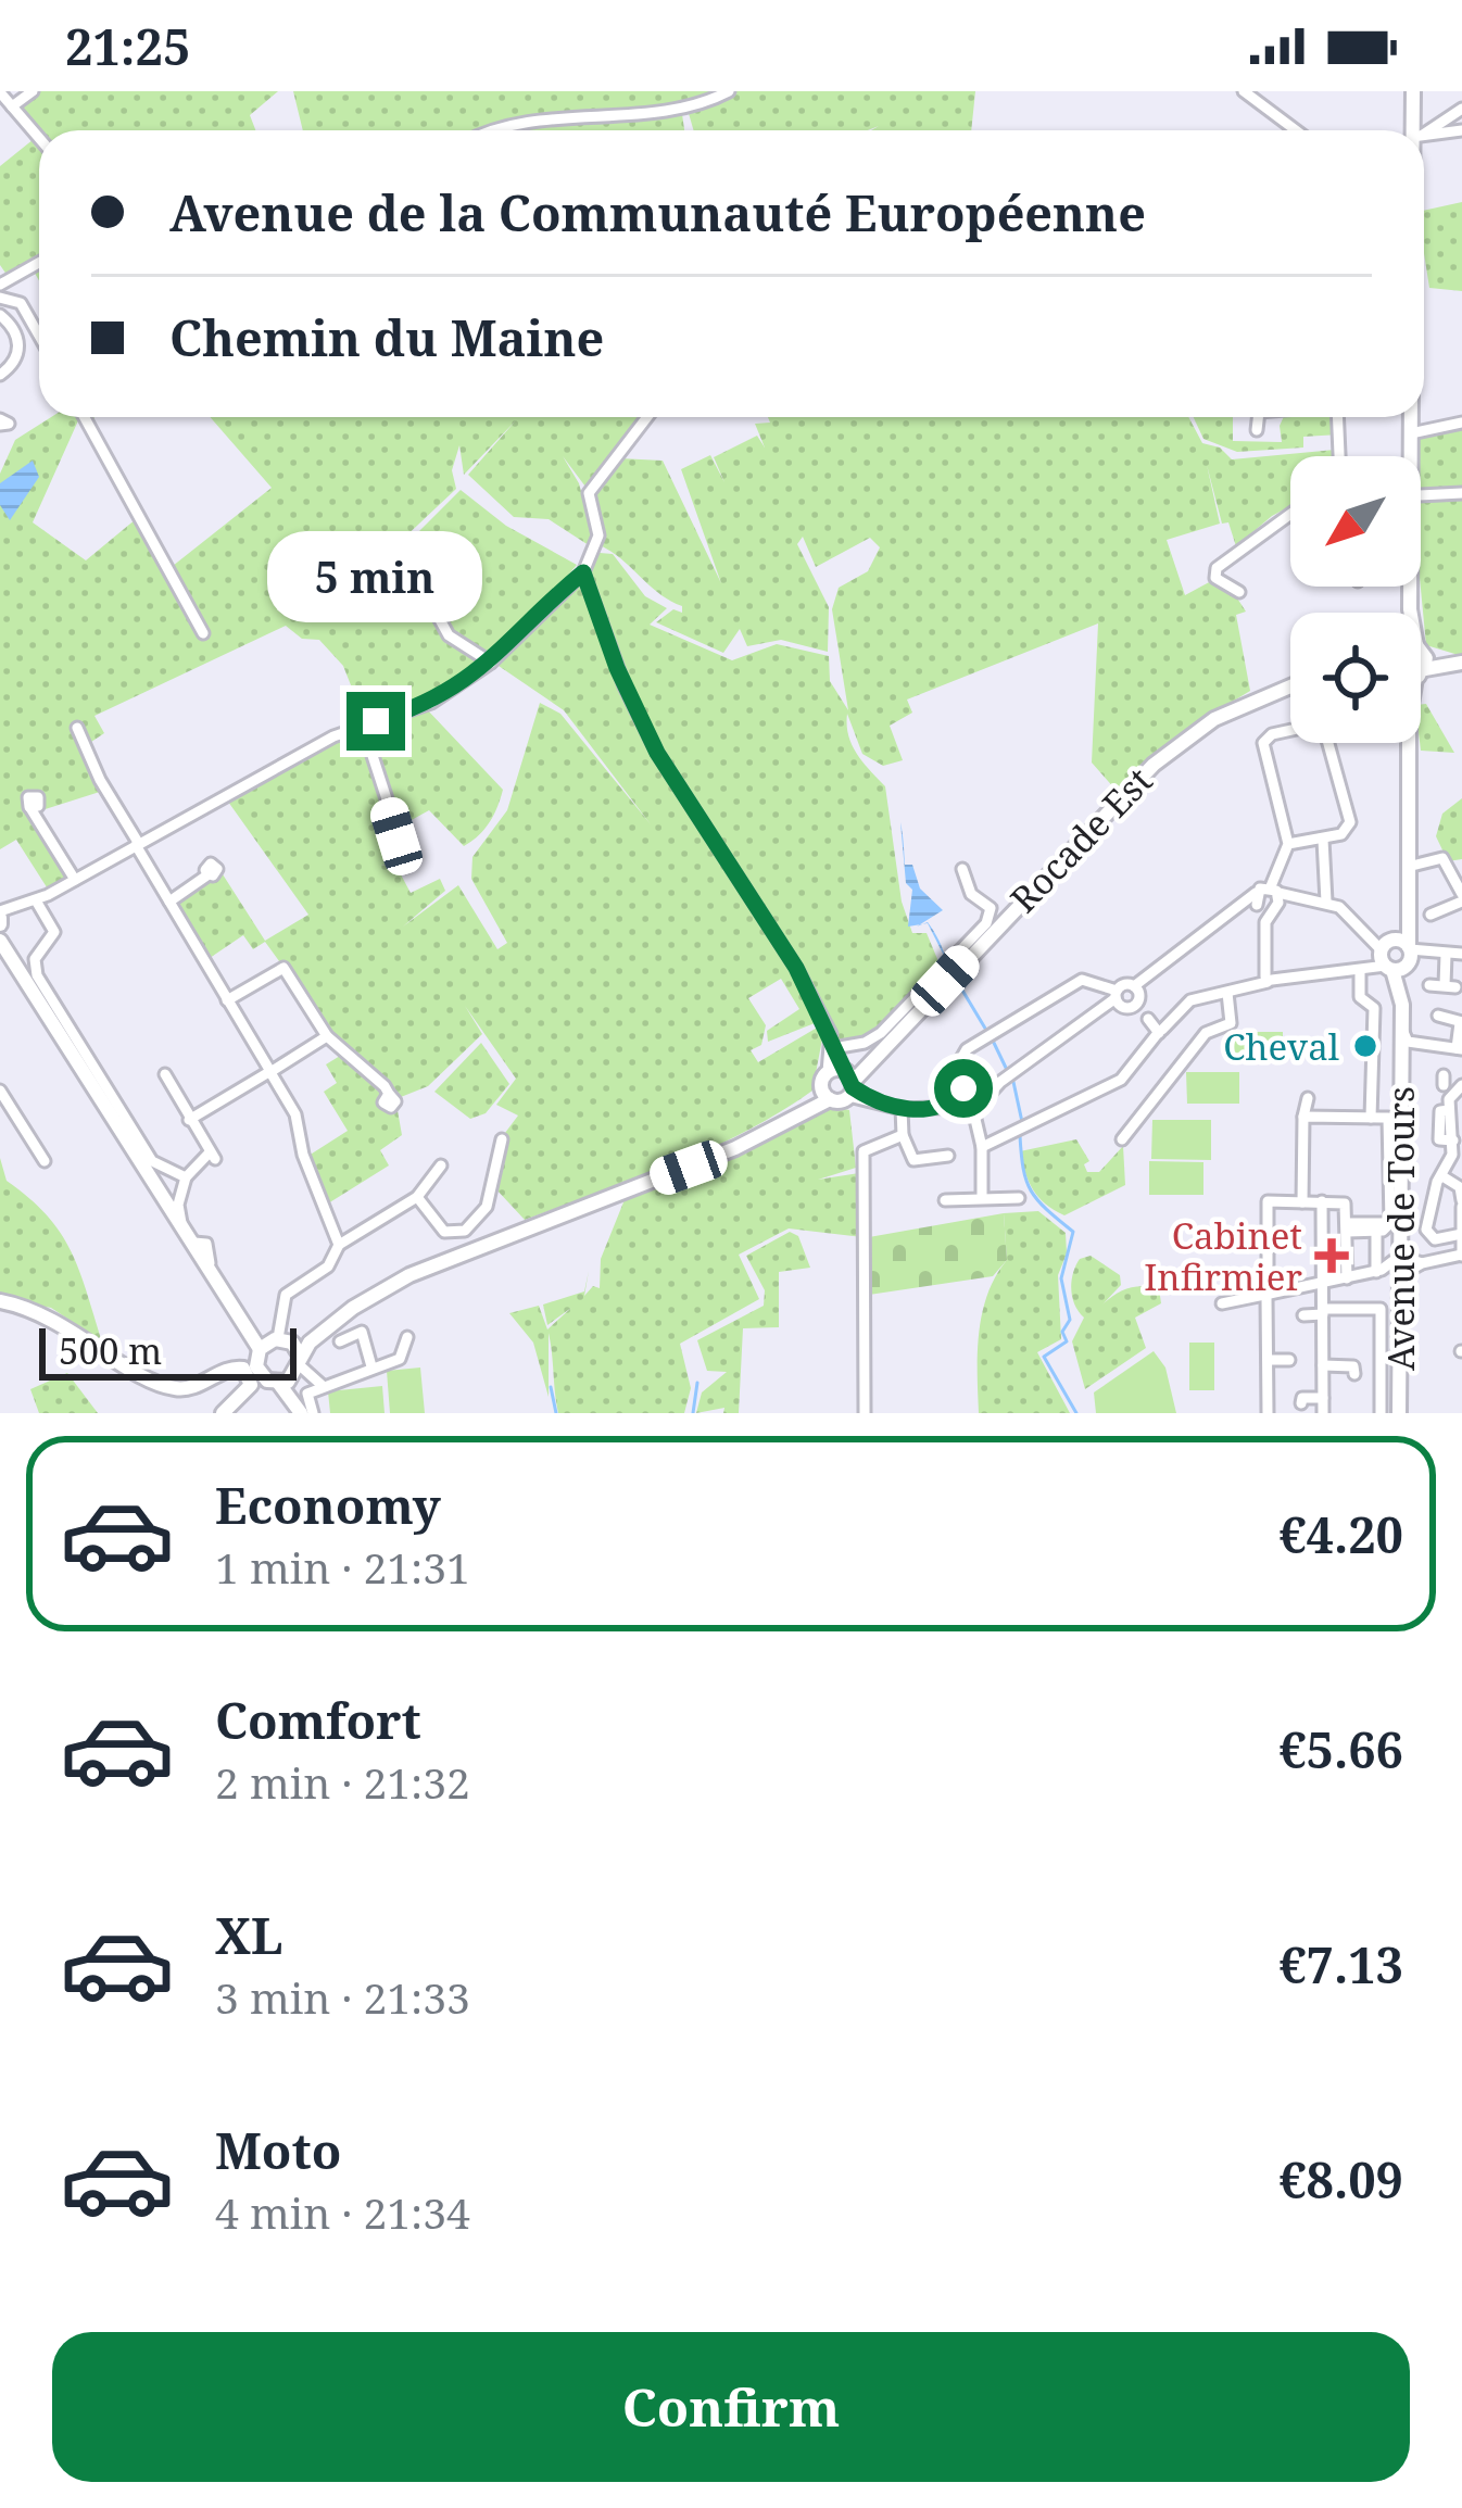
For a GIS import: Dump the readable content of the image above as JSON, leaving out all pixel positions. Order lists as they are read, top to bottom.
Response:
{
  "streets": {
    "main road": ["Rocade Est", "Avenue de Tours"]
  },
  "places": {
    "other": ["Cheval"],
    "health": ["Cabinet Infirmier"]
  },
  "scale_bar": "500 m",
  "north": "bottom left",
  "page": {
    "status": "21:25",
    "banner": ["Avenue de la Communauté Européenne", "Chemin du Maine"],
    "bubble": "5 min",
    "scale": "500 m",
    "list": [
      {
        "name": "Economy",
        "note": "1 min · 21:31",
        "value": "€4.20"
      },
      {
        "name": "Comfort",
        "note": "2 min · 21:32",
        "value": "€5.66"
      },
      {
        "name": "XL",
        "note": "3 min · 21:33",
        "value": "€7.13"
      },
      {
        "name": "Moto",
        "note": "4 min · 21:34",
        "value": "€8.09"
      }
    ],
    "buttons": "Confirm"
  }
}
